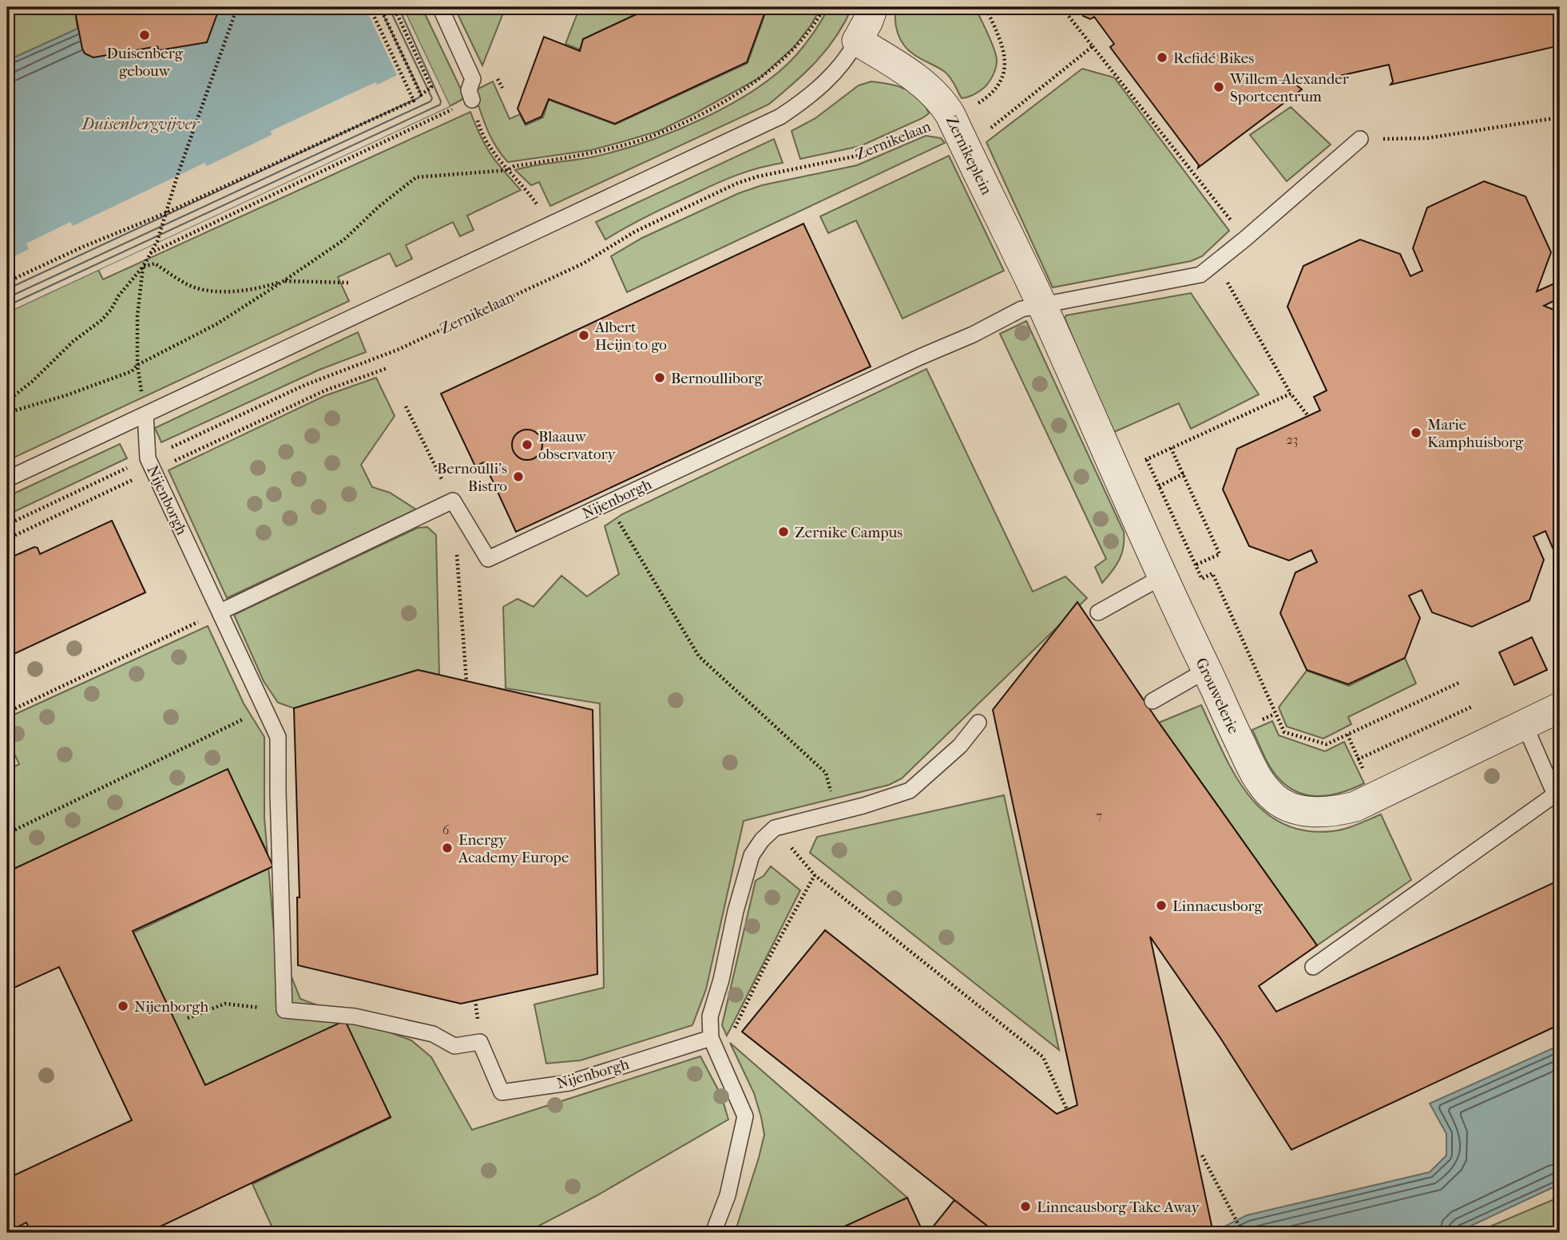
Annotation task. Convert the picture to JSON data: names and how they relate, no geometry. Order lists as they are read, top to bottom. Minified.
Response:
{"streets":{"street":["Zernikeplein","Grouwelerie"],"lane":["Nijenborgh"],"path":["Zernikelaan"]},"crossings":[["Zernikelaan","Zernikeplein"],["Zernikelaan","Nijenborgh"],["Zernikeplein","Nijenborgh"],["Zernikeplein","Grouwelerie"],["Nijenborgh","Grouwelerie"]],"water":["Duisenbergvijver"],"places":["Duisenberg gebouw","Refidé Bikes","Willem-Alexander Sportcentrum","Albert Heijn to go","Bernoulliborg","Marie Kamphuisborg","Blaauw observatory","Bernoulli's Bistro","Zernike Campus","Energy Academy Europe","Linnaeusborg","Nijenborgh","Linneausborg Take Away"],"house_numbers":["23","7","6"]}
